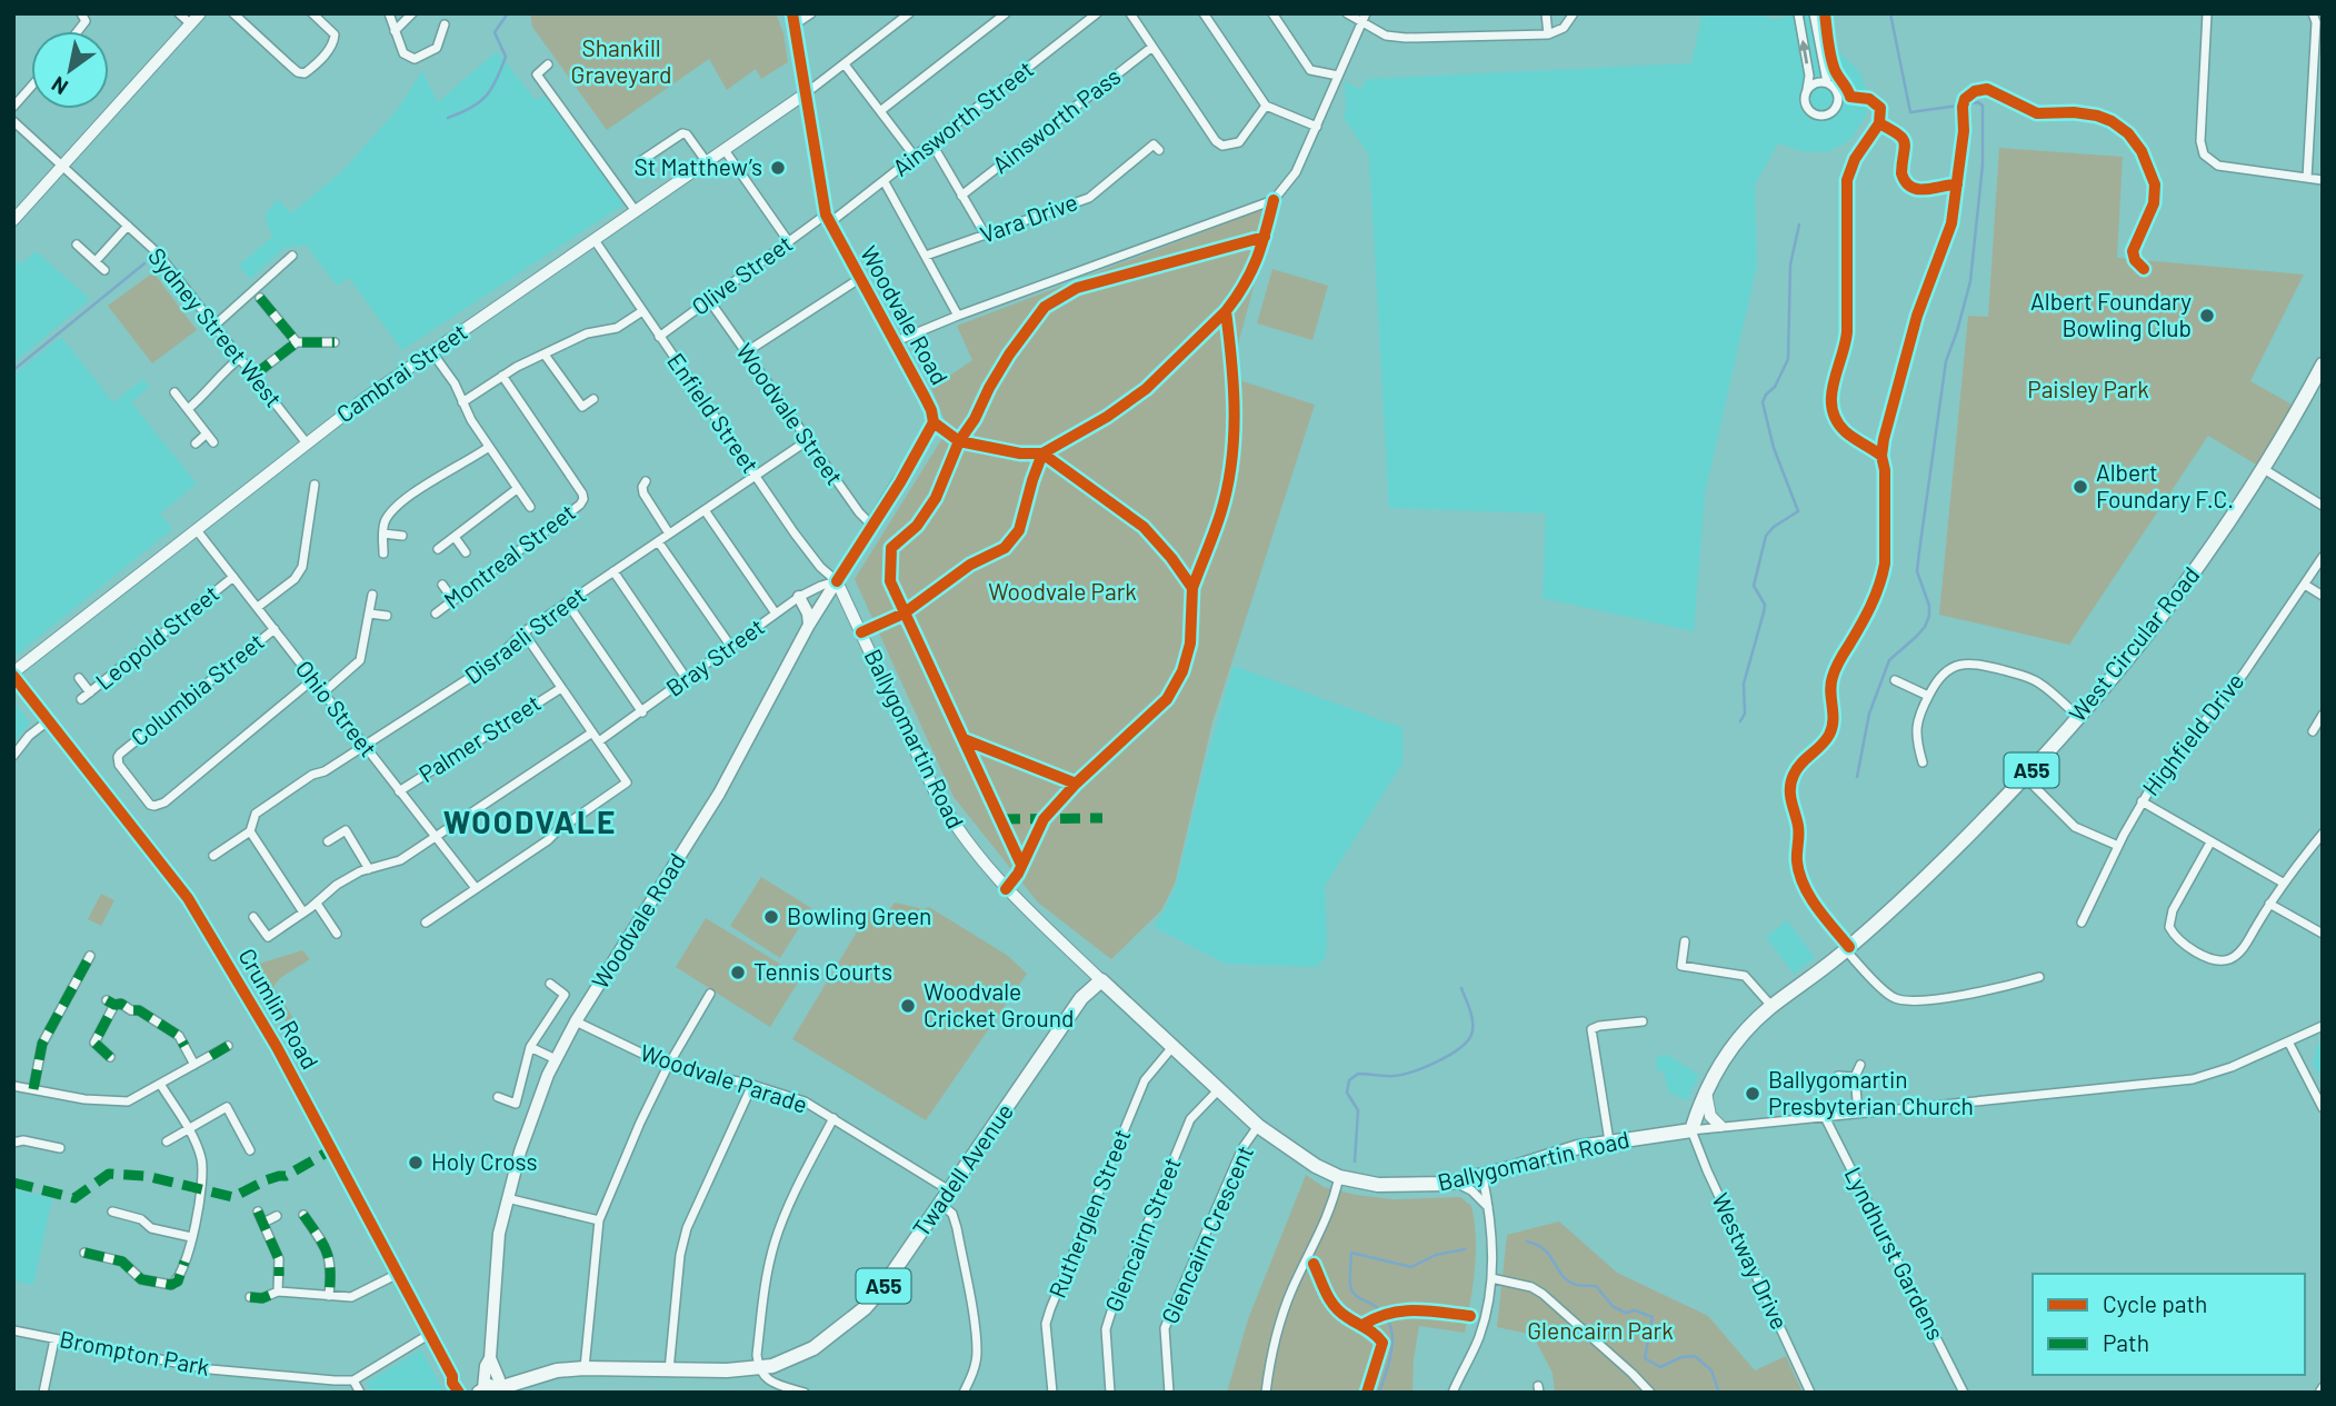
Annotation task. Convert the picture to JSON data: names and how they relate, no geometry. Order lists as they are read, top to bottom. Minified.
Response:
{"streets":{"main road":["Woodvale Road","West Circular Road","Ballygomartin Road","A55","Crumlin Road","Twadell Avenue"],"street":["Ainsworth Street","Ainsworth Pass","Vara Drive","Olive Street","Sydney Street West","Cambrai Street","Enfield Street","Woodvale Street","Montreal Street","Disraeli Street","Leopold Street","Bray Street","Columbia Street","Ohio Street","Highfield Drive","Palmer Street","Woodvale Parade","Rutherglen Street","Glencairn Street","Glencairn Crescent","Lyndhurst Gardens","Westway Drive","Brompton Park"]},"crossings":[["Ainsworth Street","Olive Street"],["Ainsworth Street","Woodvale Road"],["Olive Street","Woodvale Road"],["Olive Street","Enfield Street"],["Olive Street","Woodvale Street"],["Woodvale Road","Cambrai Street"],["Woodvale Road","Enfield Street"],["Woodvale Road","Woodvale Street"],["Woodvale Road","Bray Street"],["Woodvale Road","Ballygomartin Road"],["Woodvale Road","A55"],["Woodvale Road","Crumlin Road"],["Woodvale Road","Woodvale Parade"],["Woodvale Road","Twadell Avenue"],["Sydney Street West","Cambrai Street"],["Cambrai Street","Enfield Street"],["Cambrai Street","Ohio Street"],["Cambrai Street","Crumlin Road"],["Enfield Street","Disraeli Street"],["Enfield Street","Bray Street"],["Enfield Street","Ballygomartin Road"],["Woodvale Street","Disraeli Street"],["Disraeli Street","Ohio Street"],["Leopold Street","Ohio Street"],["West Circular Road","Ballygomartin Road"],["West Circular Road","Westway Drive"],["Bray Street","Ballygomartin Road"],["Columbia Street","Ohio Street"],["Ohio Street","Palmer Street"],["Ballygomartin Road","Twadell Avenue"],["Ballygomartin Road","Rutherglen Street"],["Ballygomartin Road","Glencairn Street"],["Ballygomartin Road","Glencairn Crescent"],["Ballygomartin Road","Lyndhurst Gardens"],["Ballygomartin Road","Westway Drive"],["A55","Crumlin Road"],["A55","Twadell Avenue"],["Woodvale Parade","Twadell Avenue"]],"districts":["WOODVALE"],"parks":["Shankill Graveyard","Paisley Park","Woodvale Park","Glencairn Park"],"places":["St Matthew’s","Albert Foundary Bowling Club","Albert Foundary F.C.","Bowling Green","Tennis Courts","Woodvale Cricket Ground","Ballygomartin Presbyterian Church","Holy Cross"],"legend":["Cycle path","Path"],"north":"bottom left"}
